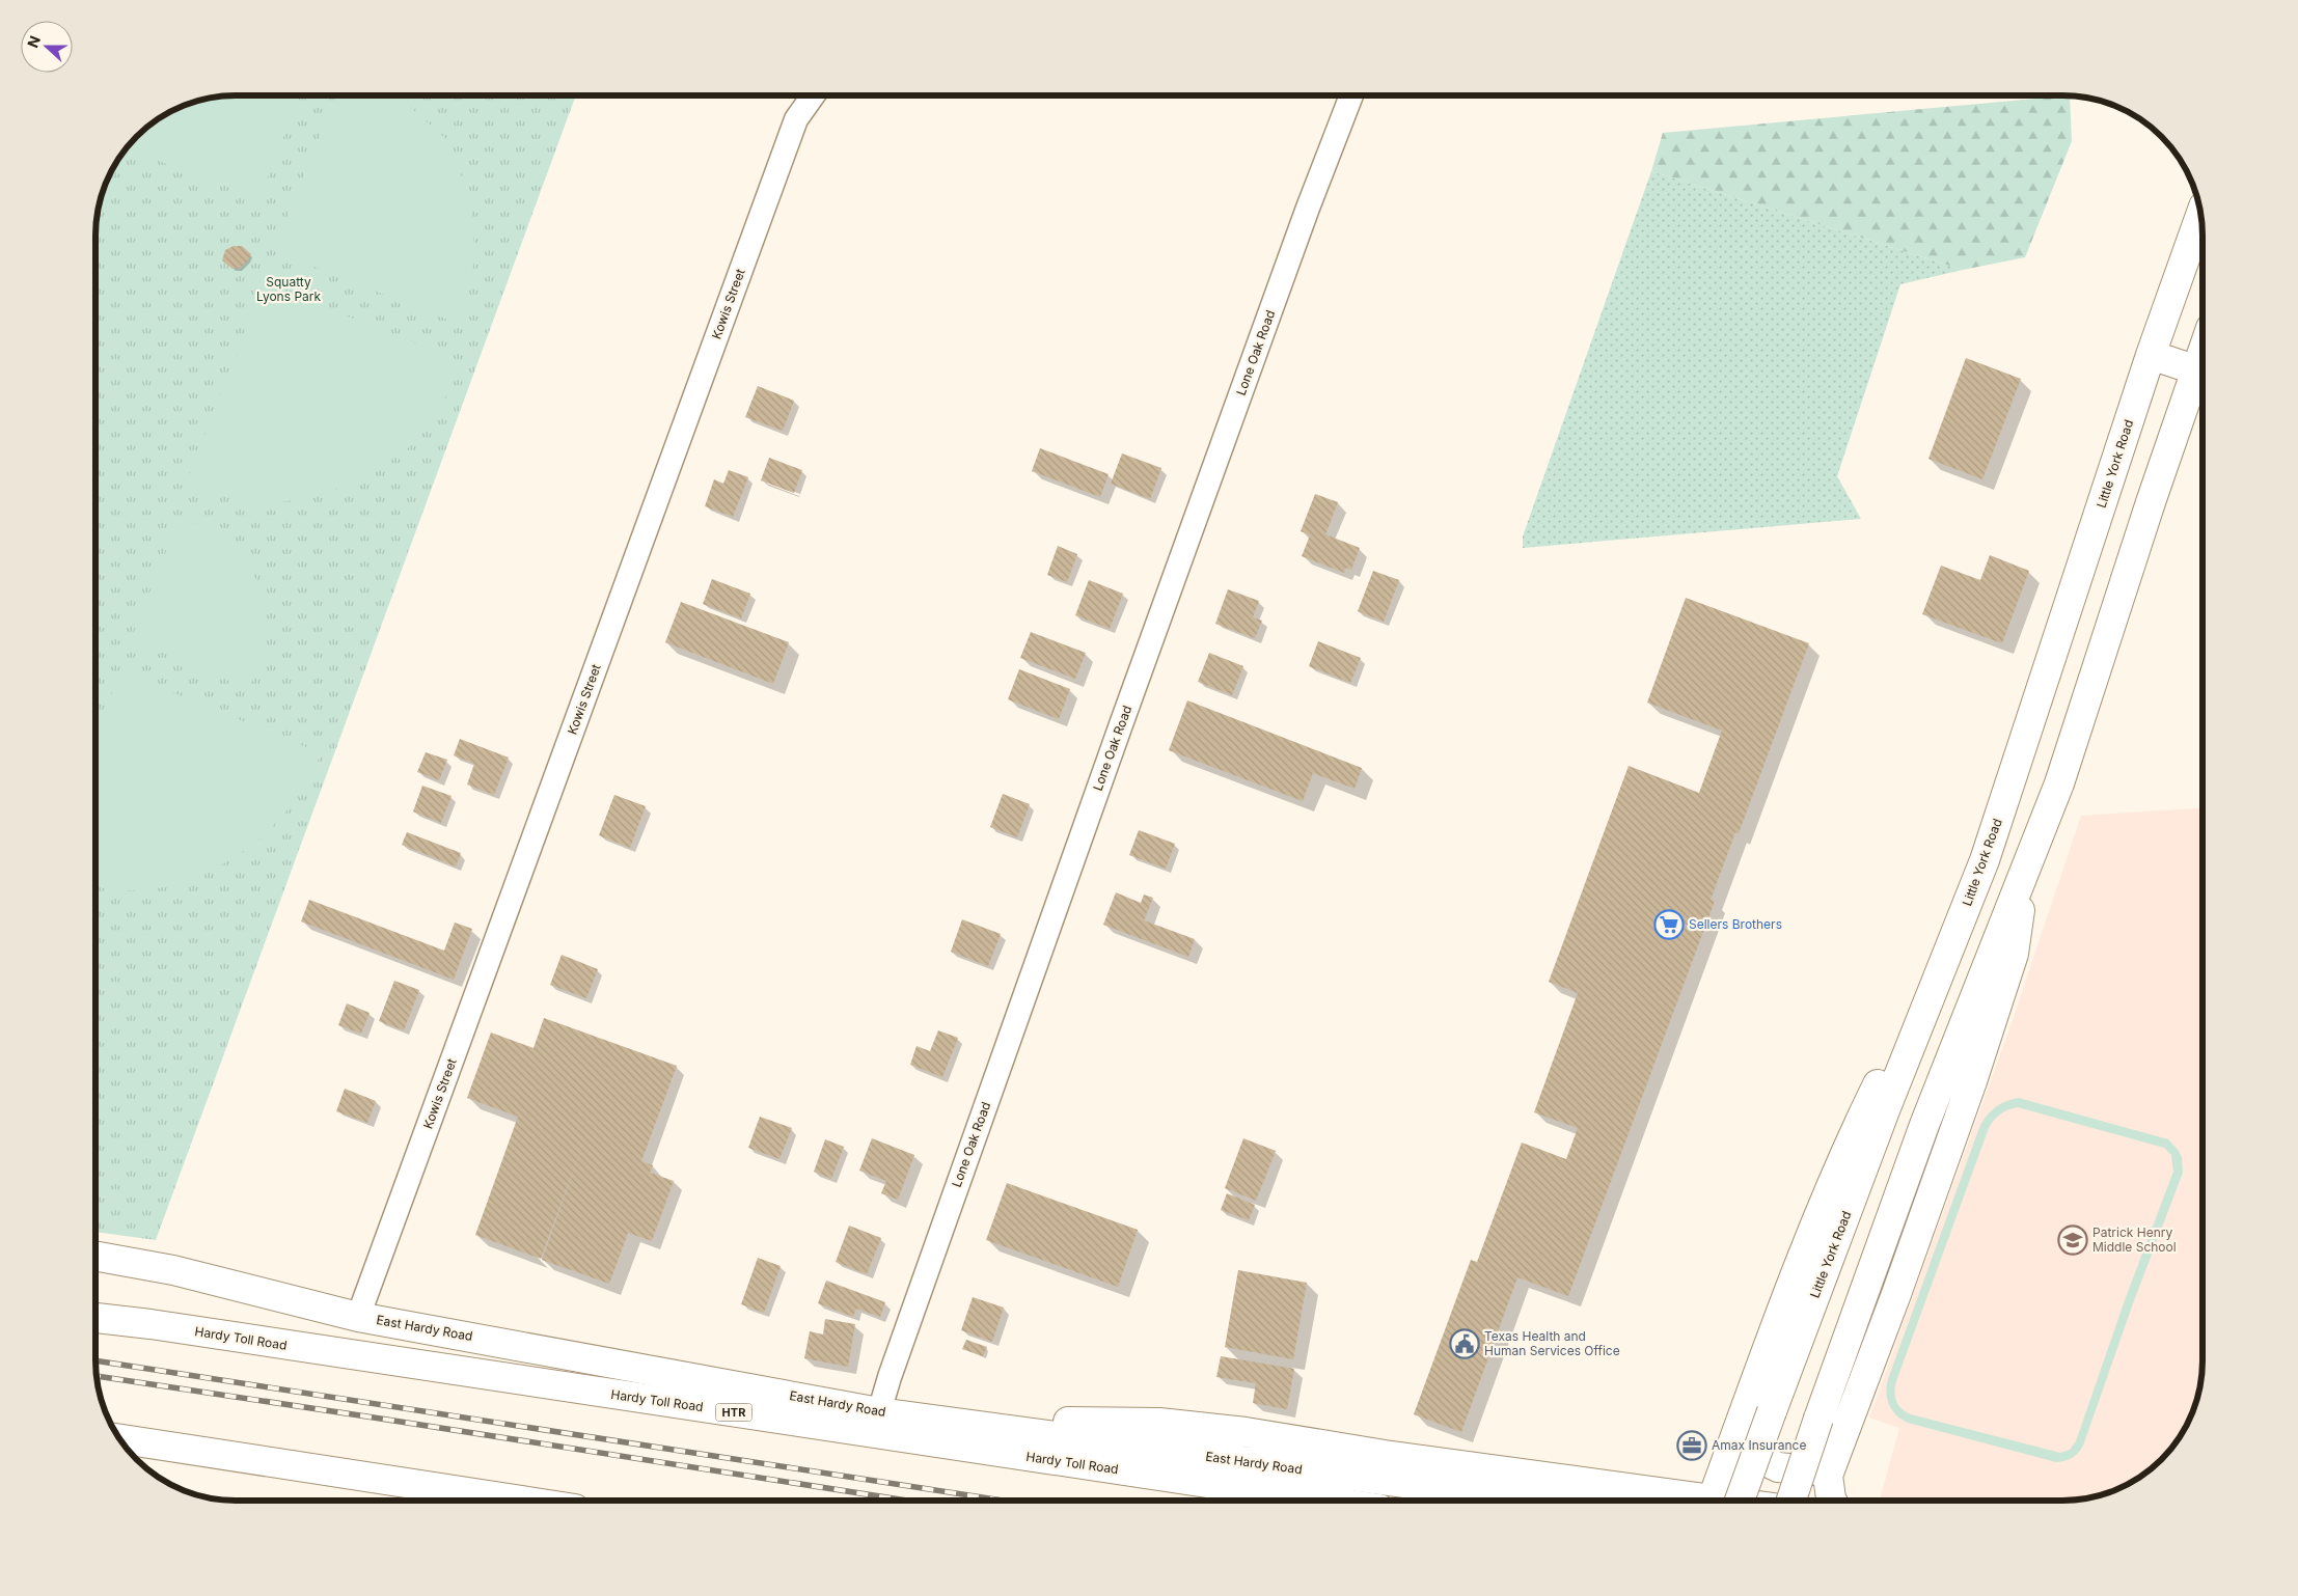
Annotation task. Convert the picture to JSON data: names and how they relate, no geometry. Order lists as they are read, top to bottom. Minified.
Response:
{"streets":{"main road":["Little York Road","East Hardy Road","Hardy Toll Road","HTR"],"street":["Kowis Street","Lone Oak Road"]},"crossings":[["Kowis Street","East Hardy Road"],["Lone Oak Road","East Hardy Road"]],"parks":["Squatty Lyons Park"],"places":{"supermarket":["Sellers Brothers"],"school or university":["Patrick Henry Middle School"],"public building":["Texas Health and Human Services Office"],"office":["Amax Insurance"]},"north":"left"}
